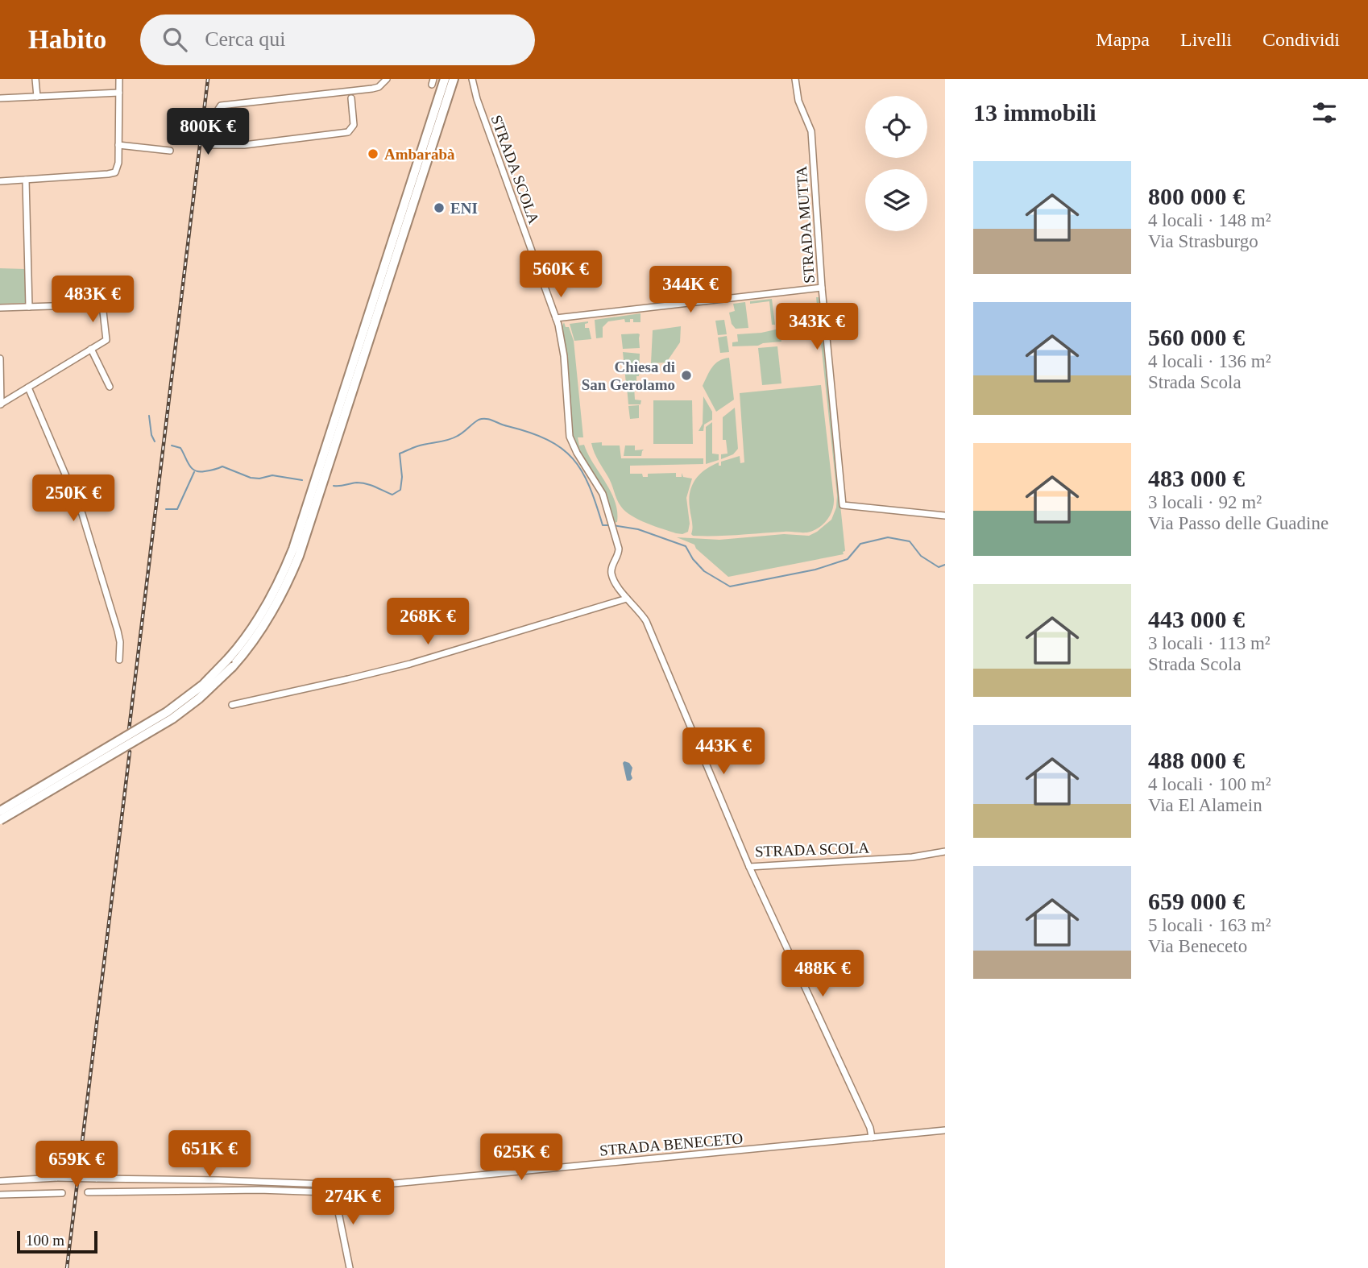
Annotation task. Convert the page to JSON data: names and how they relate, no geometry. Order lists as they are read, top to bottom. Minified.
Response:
{"streets":{"street":["STRADA SCOLA","STRADA MUTTA","STRADA BENECETO"]},"places":["Ambarabà","ENI","Chiesa di San Gerolamo"],"scale_bar":"100 m","page":{"header":"Habito","search":"Cerca qui","nav":["Mappa","Livelli","Condividi"],"heading":"13 immobili","price":["800K €","560K €","344K €","483K €","343K €","250K €","268K €","443K €","488K €","651K €","625K €","659K €","274K €"],"list":[{"name":"800 000 €","note":"4 locali · 148 m² · Via Strasburgo"},{"name":"560 000 €","note":"4 locali · 136 m² · Strada Scola"},{"name":"483 000 €","note":"3 locali · 92 m² · Via Passo delle Guadine"},{"name":"443 000 €","note":"3 locali · 113 m² · Strada Scola"},{"name":"488 000 €","note":"4 locali · 100 m² · Via El Alamein"},{"name":"659 000 €","note":"5 locali · 163 m² · Via Beneceto"}],"scale":"100 m"}}
